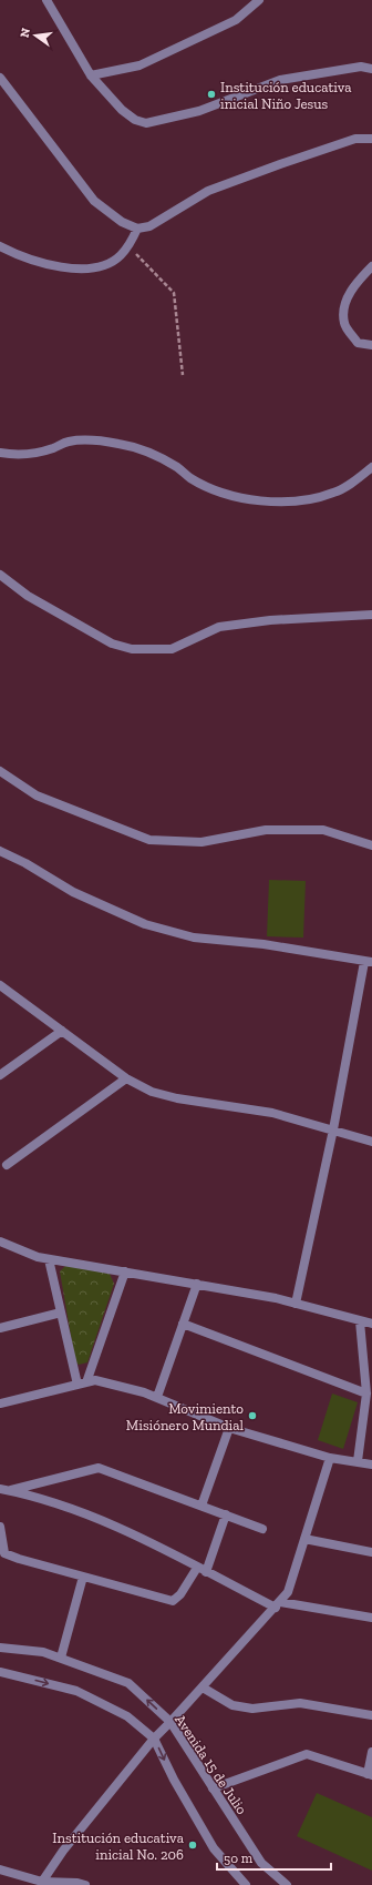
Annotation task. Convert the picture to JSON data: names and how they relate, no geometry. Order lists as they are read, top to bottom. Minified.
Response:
{"streets":{"street":["Avenida 15 de Julio"]},"places":["Institución educativa inicial Niño Jesus","Movimiento Misiónero Mundial","Institución educativa inicial No. 206"],"scale_bar":"50 m","north":"left"}
